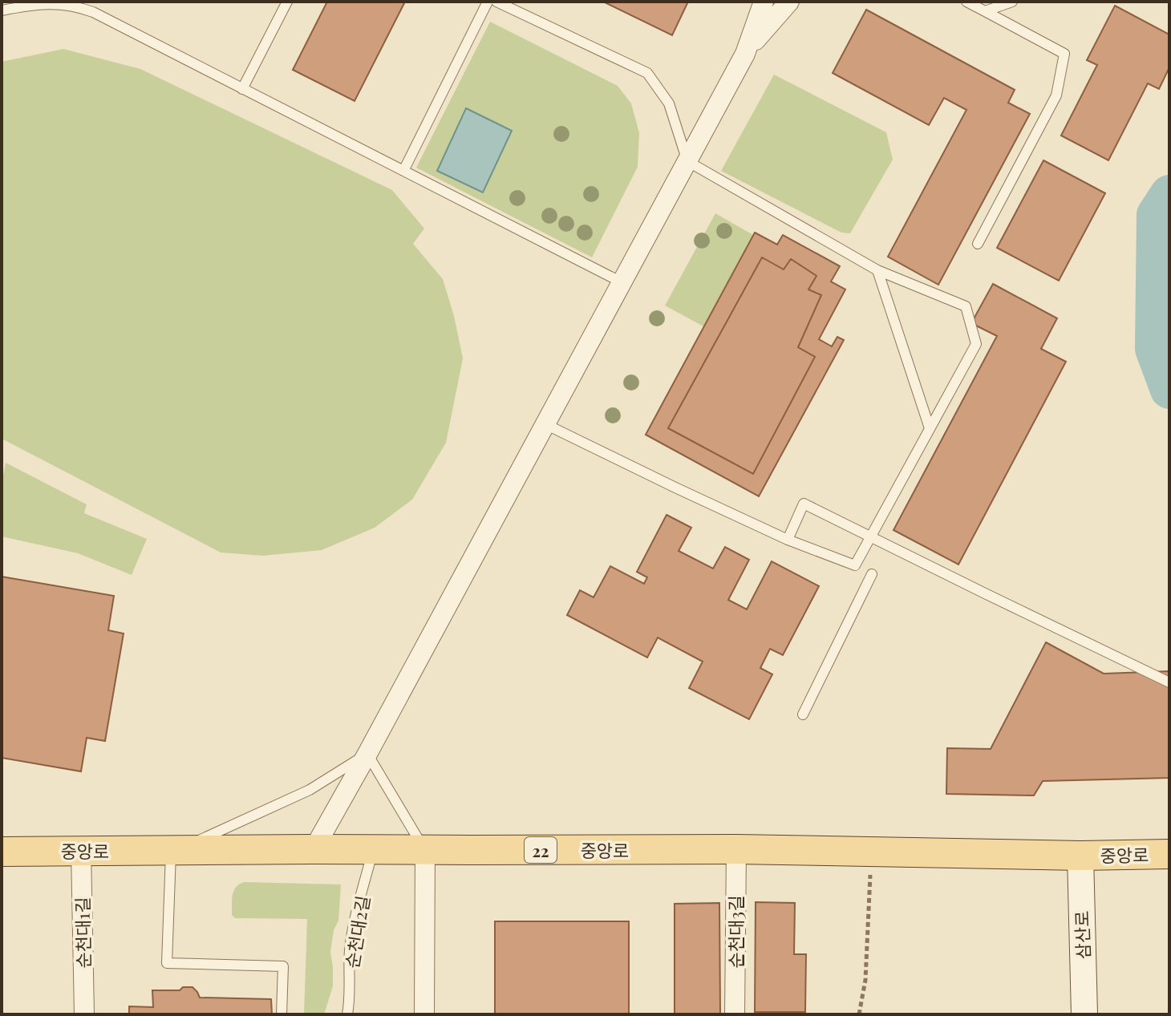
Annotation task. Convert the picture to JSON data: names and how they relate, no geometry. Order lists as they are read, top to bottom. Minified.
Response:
{"streets":{"main road":["22","중앙로","삼산로"],"street":["순천대3길","순천대1길"],"lane":["순천대2길"]},"crossings":[["중앙로","순천대2길"],["중앙로","순천대3길"],["중앙로","순천대1길"],["중앙로","삼산로"]]}
